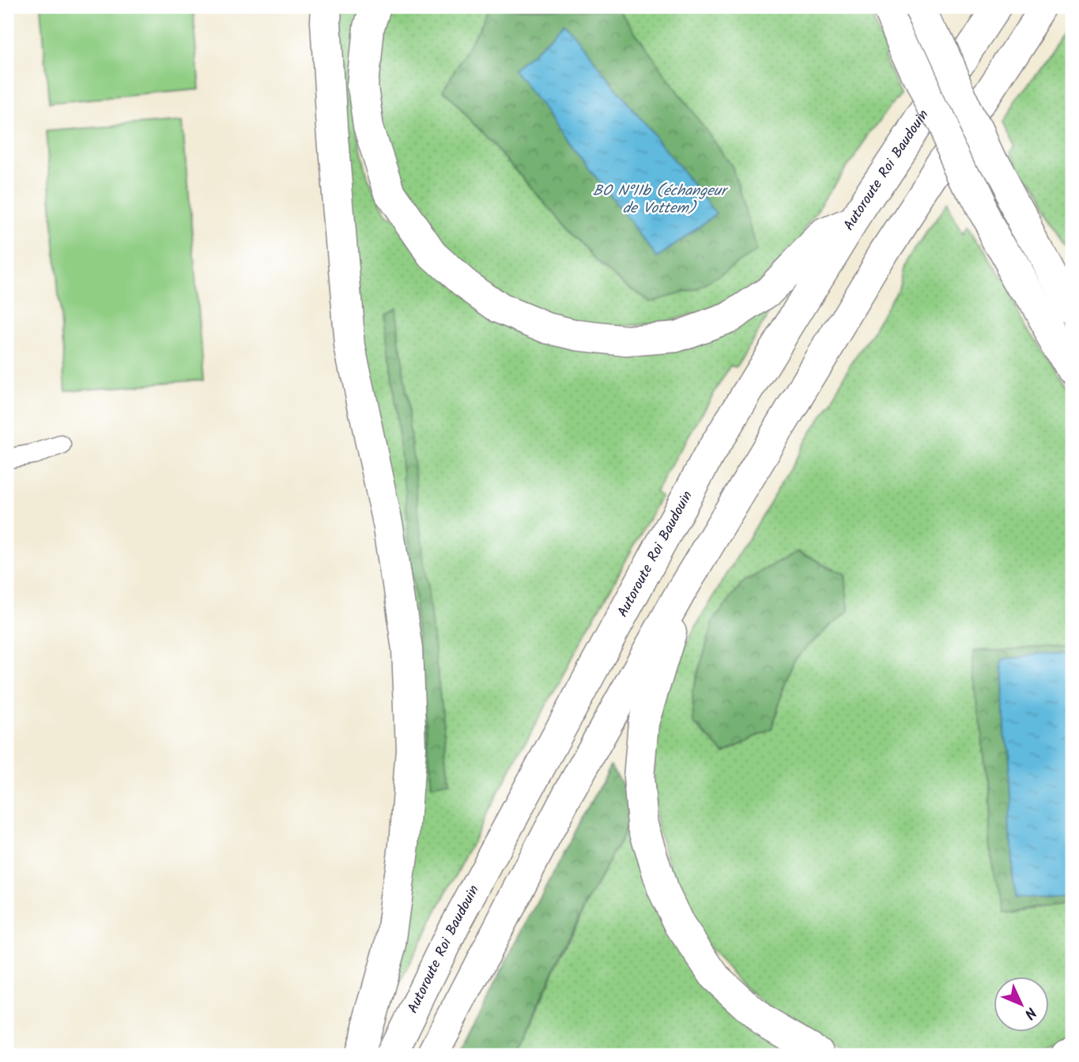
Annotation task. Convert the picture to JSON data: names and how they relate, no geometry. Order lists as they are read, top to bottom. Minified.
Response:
{"streets":{"highway":["Autoroute Roi Baudouin"]},"water":["BO N°11b (échangeur de Vottem)"],"north":"bottom right"}
